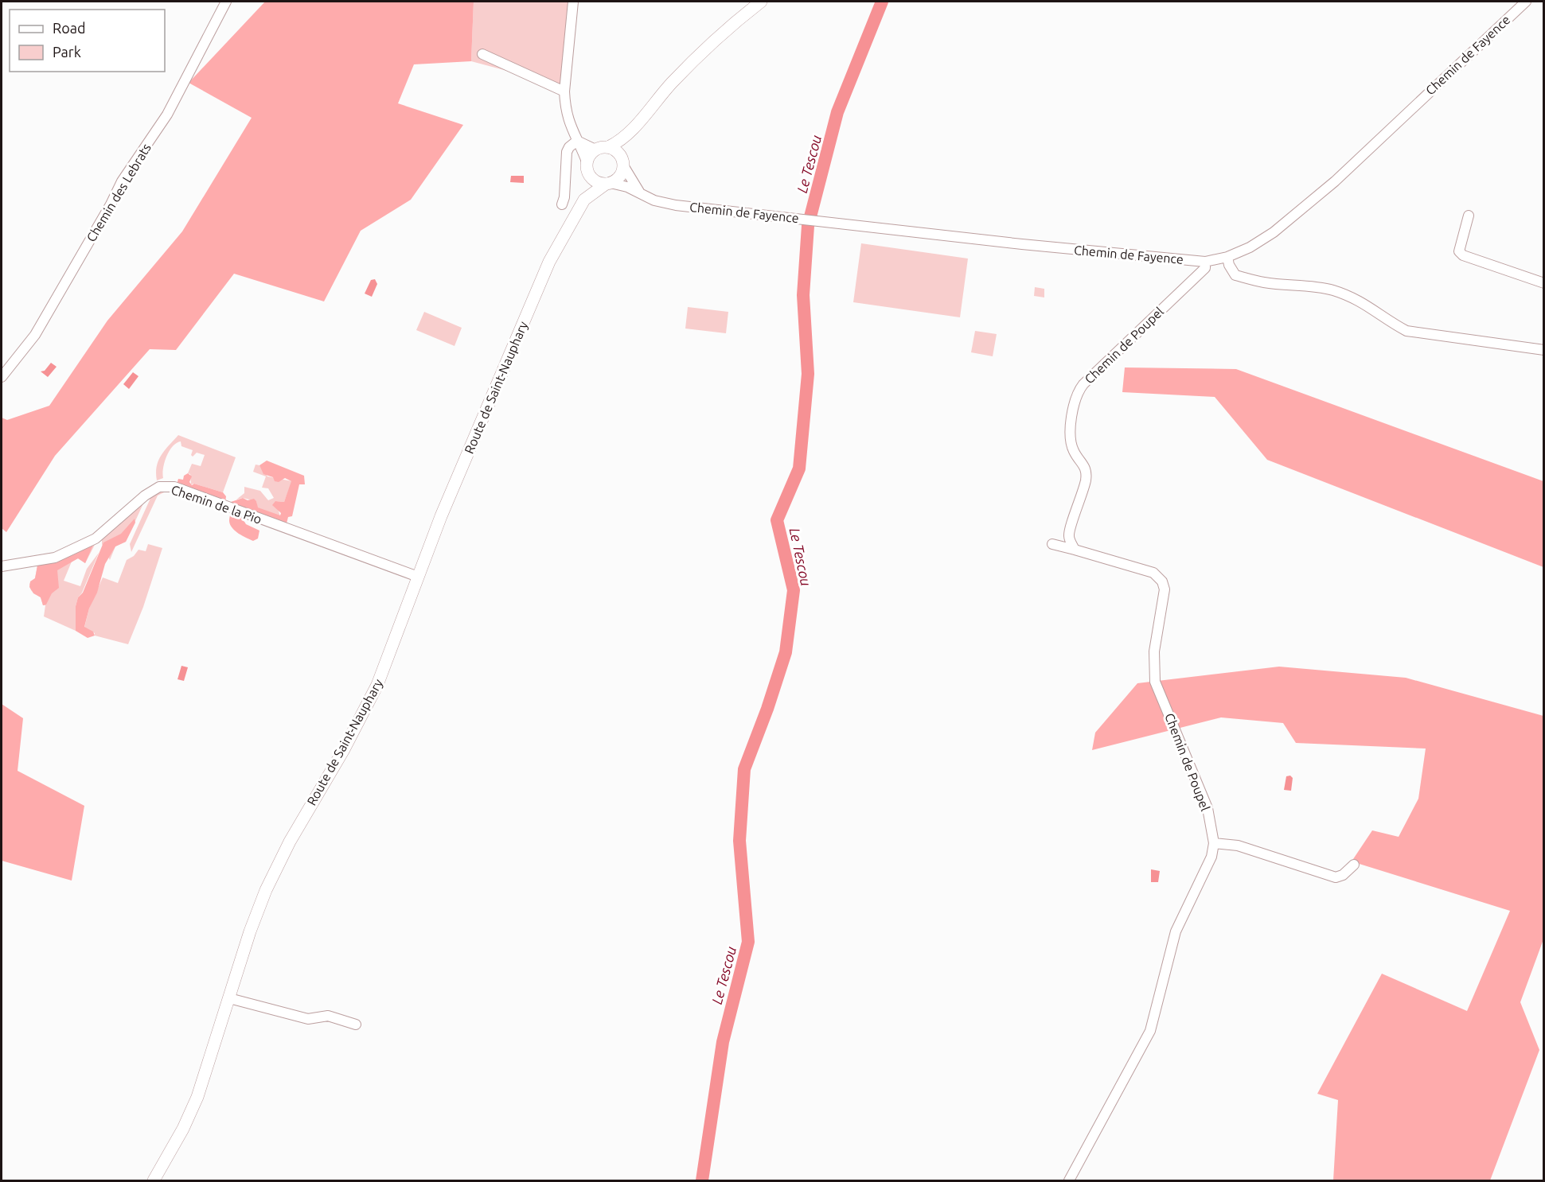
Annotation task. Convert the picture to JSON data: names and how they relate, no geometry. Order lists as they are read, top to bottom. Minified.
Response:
{"streets":{"main road":["Route de Saint-Nauphary"],"street":["Chemin de Fayence","Chemin des Lebrats","Chemin de Poupel","Chemin de la Pio"]},"crossings":[["Chemin de Fayence","Chemin de Poupel"],["Chemin de Fayence","Route de Saint-Nauphary"],["Route de Saint-Nauphary","Chemin de la Pio"]],"water":["Le Tescou"],"legend":["Road","Park"]}
